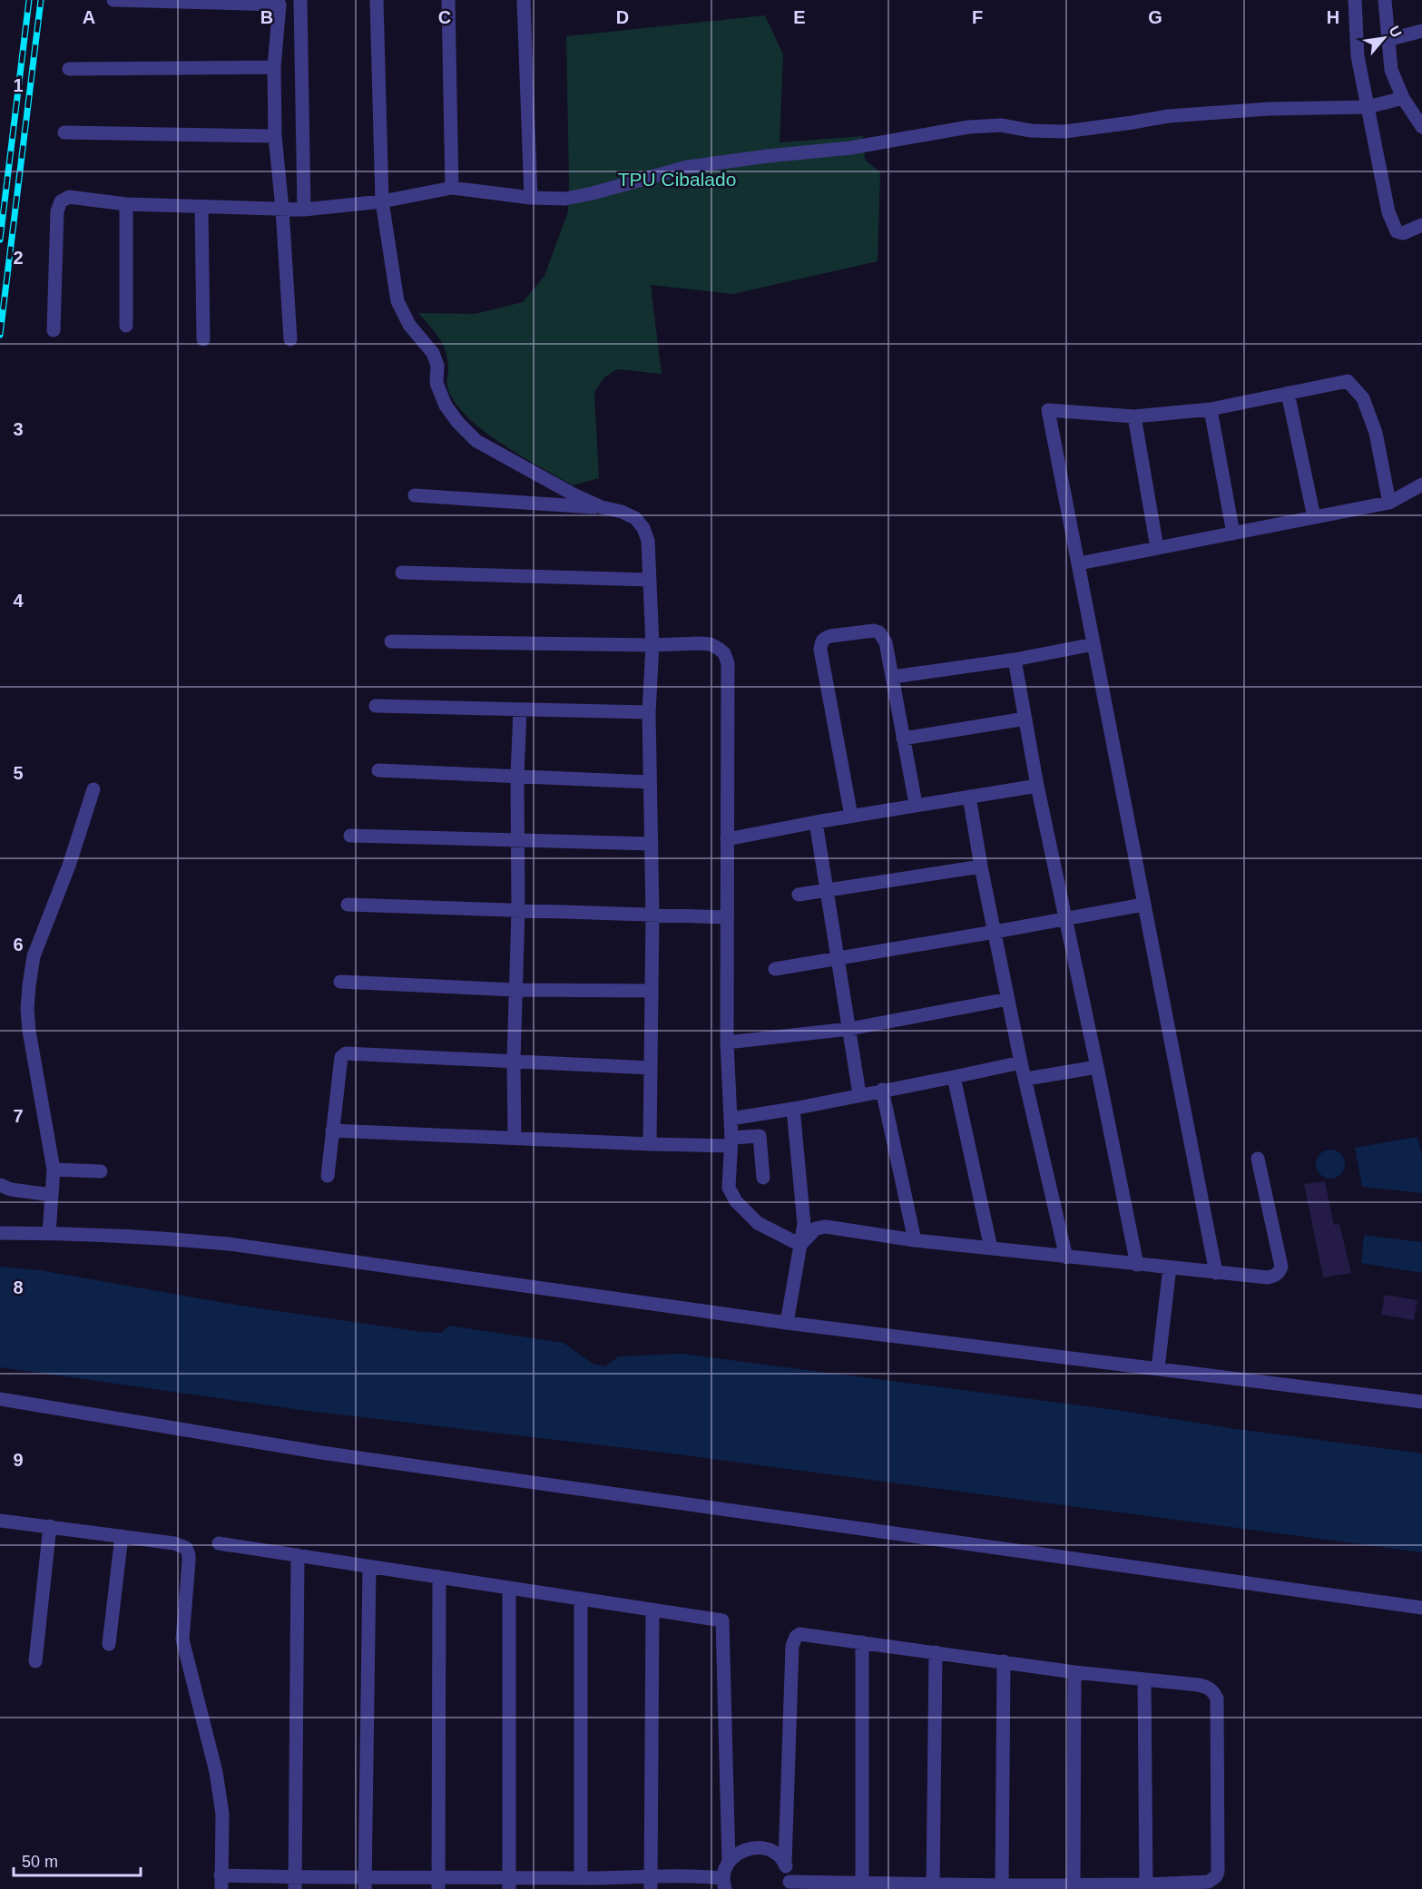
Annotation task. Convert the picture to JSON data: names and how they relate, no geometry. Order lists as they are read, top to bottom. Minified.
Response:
{"parks":["TPU Cibalado"],"scale_bar":"50 m","north":"top right","grid":{"columns":["A","B","C","D","E","F","G","H"],"rows":["1","2","3","4","5","6","7","8","9"]}}
